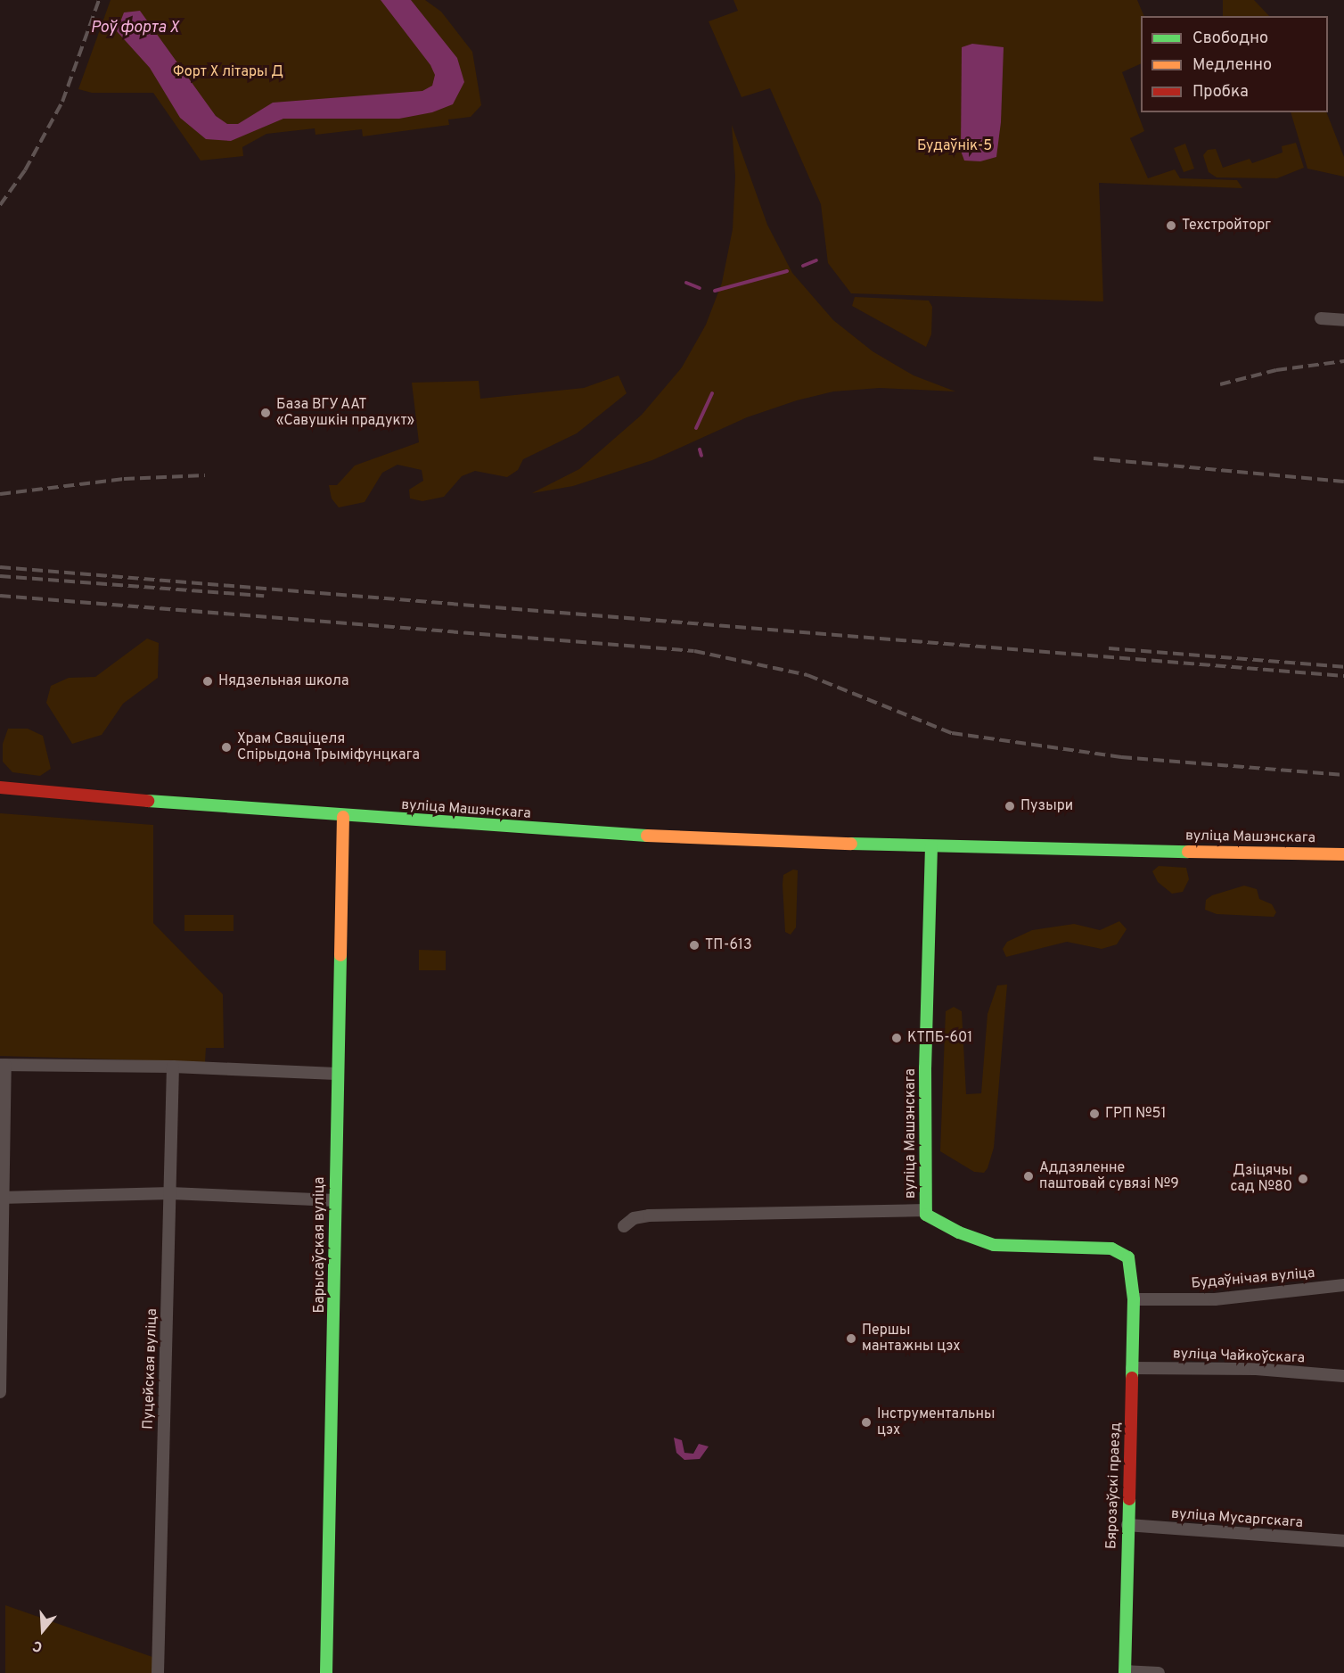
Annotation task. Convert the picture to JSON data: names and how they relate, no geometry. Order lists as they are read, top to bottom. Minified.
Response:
{"streets":{"street":["вуліца Машэнскага","Барысаўская вуліца","Будаўнічая вуліца","вуліца Чайкоўскага","Пуцейская вуліца","Бярозаўскі праезд","вуліца Мусаргскага"]},"crossings":[["вуліца Машэнскага","Барысаўская вуліца"],["Будаўнічая вуліца","Бярозаўскі праезд"],["вуліца Чайкоўскага","Бярозаўскі праезд"],["Бярозаўскі праезд","вуліца Мусаргскага"]],"water":["Роў форта Х"],"parks":["Форт X літары Д","Будаўнік-5"],"places":["Техстройторг","База ВГУ ААТ «Савушкін прадукт»","Нядзельная школа","Храм Свяціцеля Спірыдона Трыміфунцкага","Пузыри","ТП-613","КТПБ-601","ГРП №51","Аддзяленне паштовай сувязі №9","Дзіцячы сад №80","Першы мантажны цэх","Інструментальны цэх"],"legend":["Свободно","Медленно","Пробка"],"north":"bottom"}
